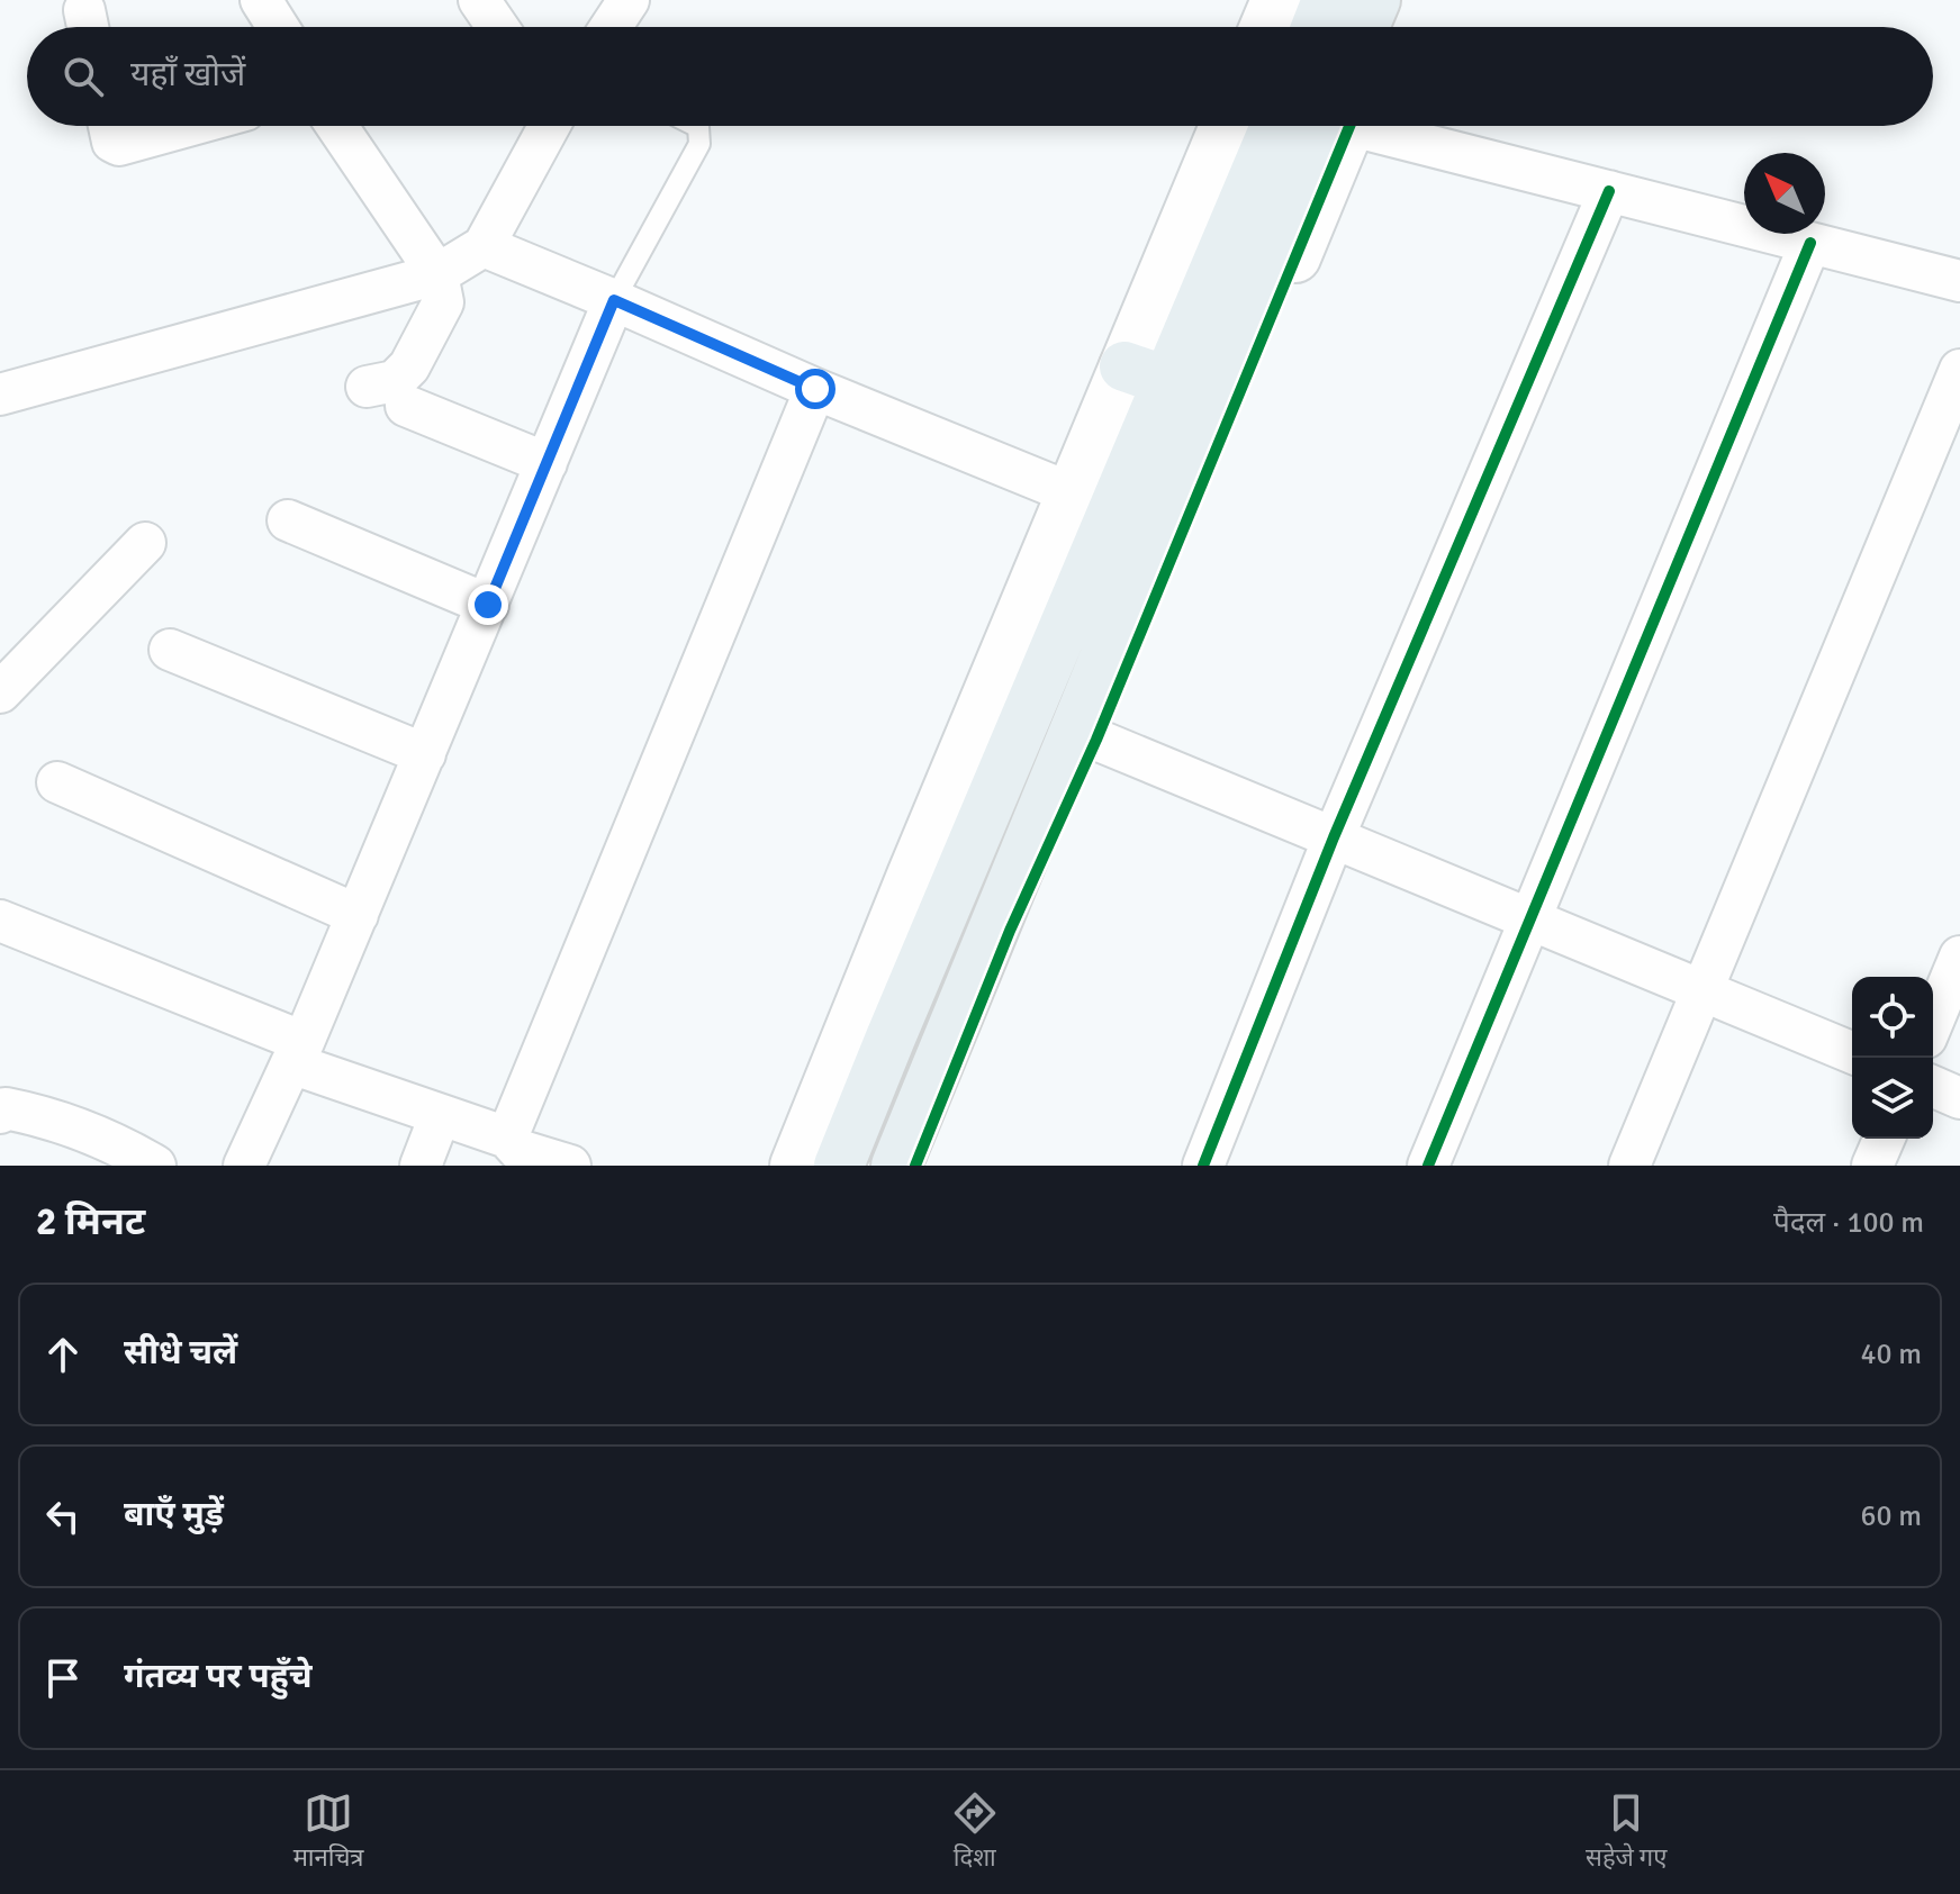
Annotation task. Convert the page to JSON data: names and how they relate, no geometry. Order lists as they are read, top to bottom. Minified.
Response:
{"north":"top left","page":{"search":"यहाँ खोजें","heading":["2 मिनट","पैदल · 100 m"],"list":[["सीधे चलें","40 m"],["बाएँ मुड़ें","60 m"],"गंतव्य पर पहुँचे"],"nav":["मानचित्र","दिशा","सहेजे गए"]}}
